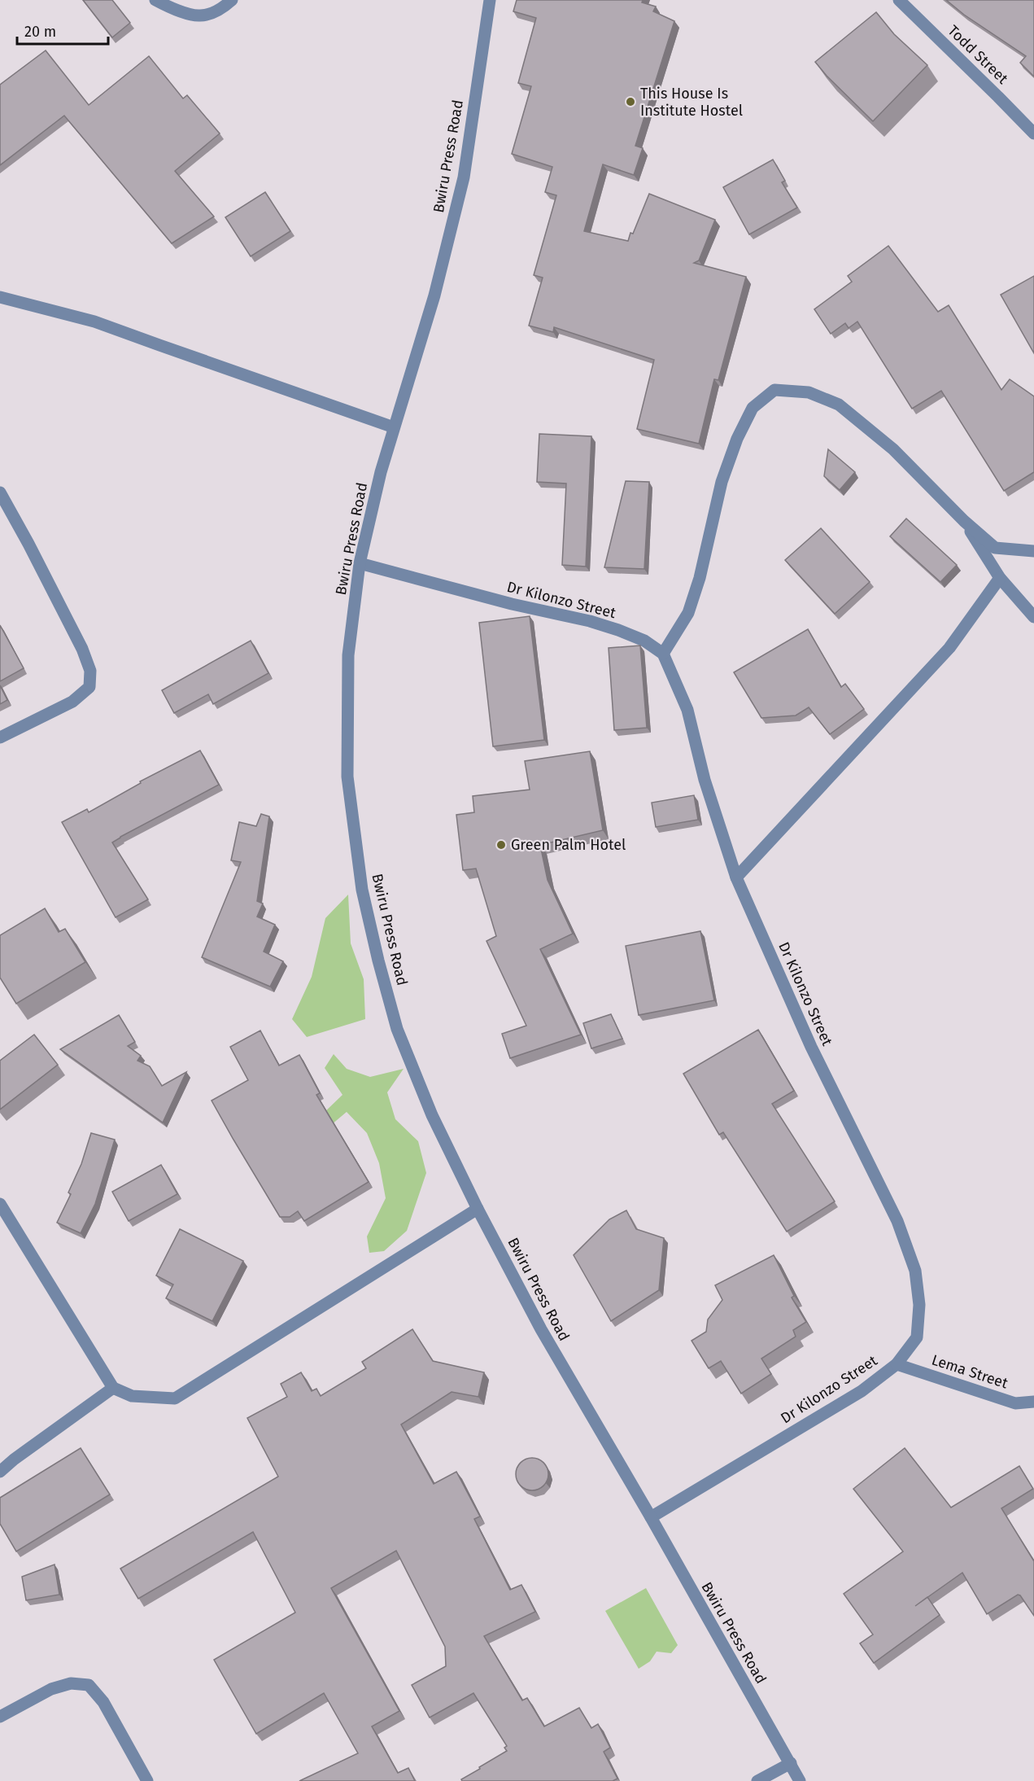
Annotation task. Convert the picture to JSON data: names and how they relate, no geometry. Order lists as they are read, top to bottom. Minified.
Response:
{"streets":{"street":["Todd Street","Bwiru Press Road","Dr Kilonzo Street","Lema Street"]},"crossings":[["Bwiru Press Road","Dr Kilonzo Street"],["Dr Kilonzo Street","Lema Street"]],"places":["This House Is Institute Hostel","Green Palm Hotel"],"scale_bar":"20 m"}
